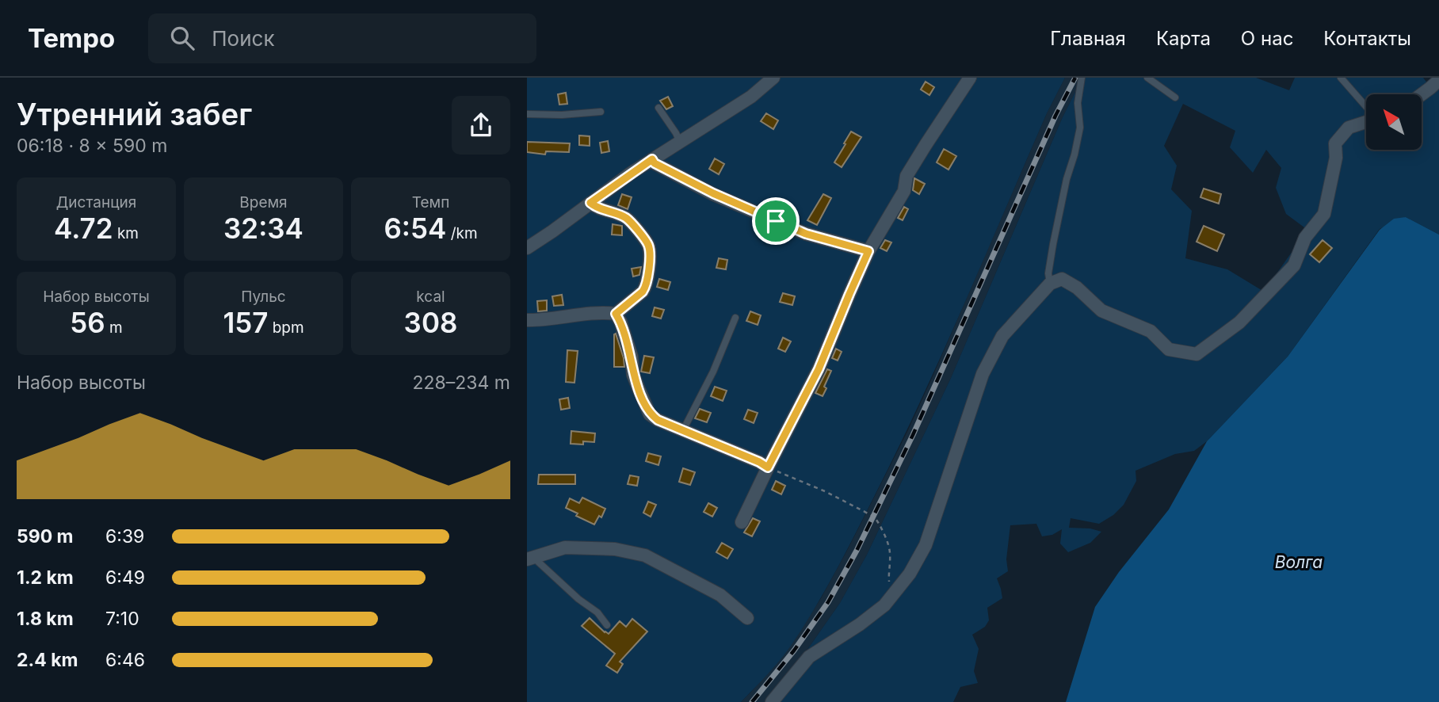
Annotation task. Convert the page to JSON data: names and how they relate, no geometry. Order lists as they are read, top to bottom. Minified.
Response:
{"water":["Волга"],"north":"top left","page":{"header":"Tempo","search":"Поиск","nav":["Главная","Карта","О нас","Контакты"],"heading":["Утренний забег","06:18 · 8 × 590 m"],"stats":[["Дистанция","4.72 km"],["Время","32:34"],["Темп","6:54 /km"],["Набор высоты","56 m"],["Пульс","157 bpm"],["kcal","308"]],"chart":["Набор высоты","228–234 m"],"list":[{"name":"590 m","note":"6:39"},{"name":"1.2 km","note":"6:49"},{"name":"1.8 km","note":"7:10"},{"name":"2.4 km","note":"6:46"}]}}
